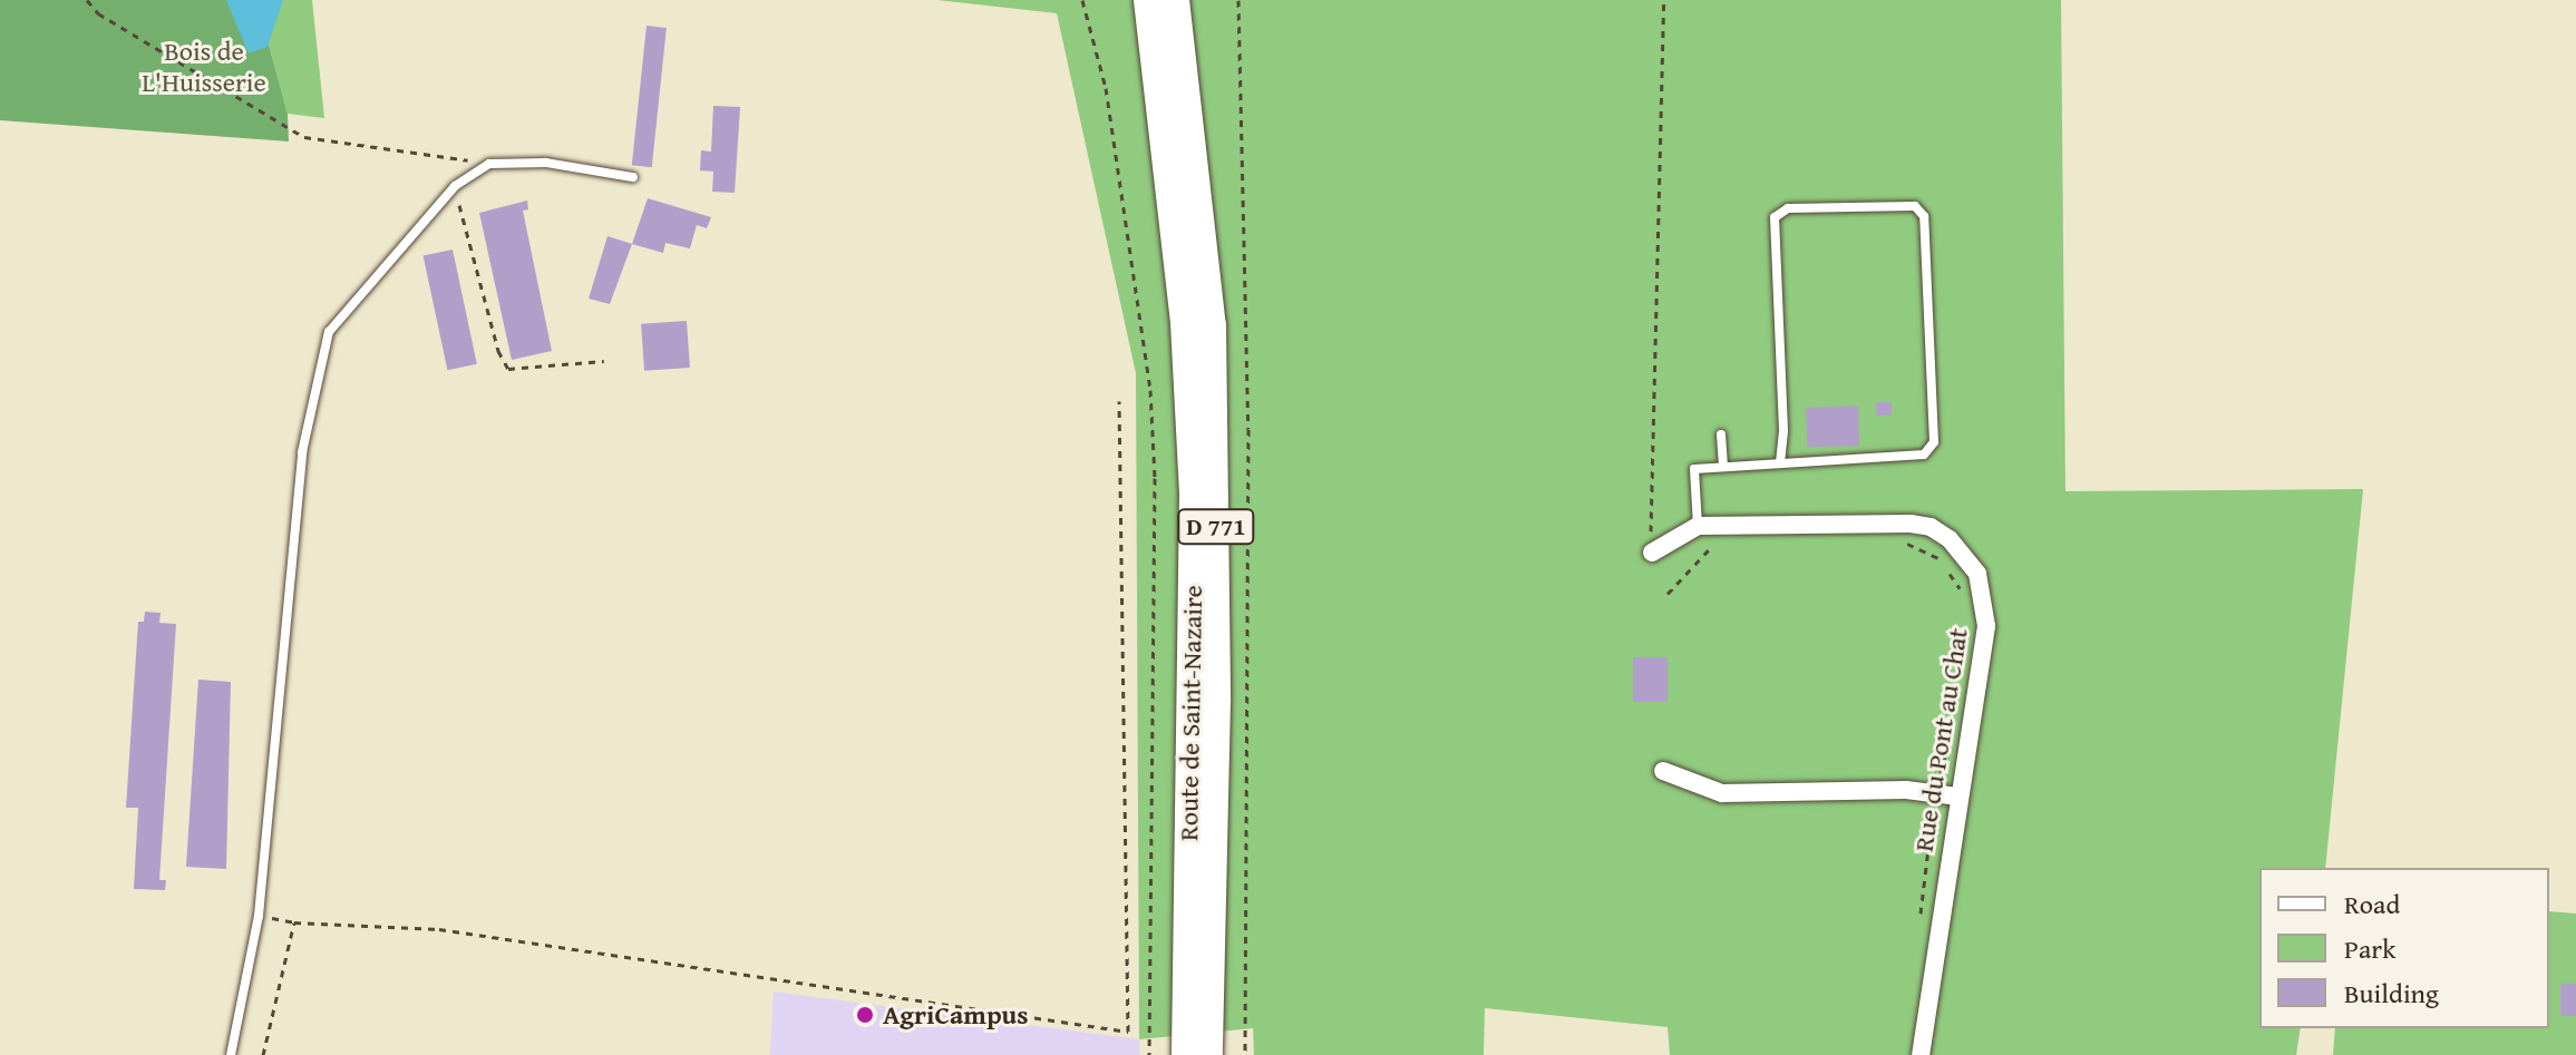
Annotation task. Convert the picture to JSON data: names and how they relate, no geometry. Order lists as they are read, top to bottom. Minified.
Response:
{"streets":{"main road":["D 771","Route de Saint-Nazaire"],"street":["Rue du Pont au Chat"]},"parks":["Bois de L'Huisserie"],"places":["AgriCampus"],"legend":["Road","Park","Building"]}
